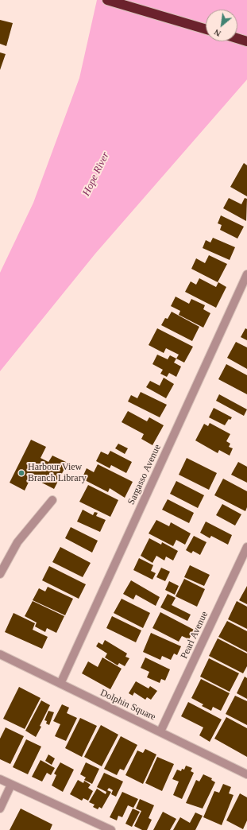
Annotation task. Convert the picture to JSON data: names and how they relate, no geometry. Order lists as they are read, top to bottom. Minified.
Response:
{"streets":{"street":["Sargasso Avenue","Pearl Avenue","Dolphin Square"]},"crossings":[["Sargasso Avenue","Dolphin Square"],["Pearl Avenue","Dolphin Square"]],"water":["Hope River"],"places":["Harbour View Branch Library"],"north":"bottom left"}
